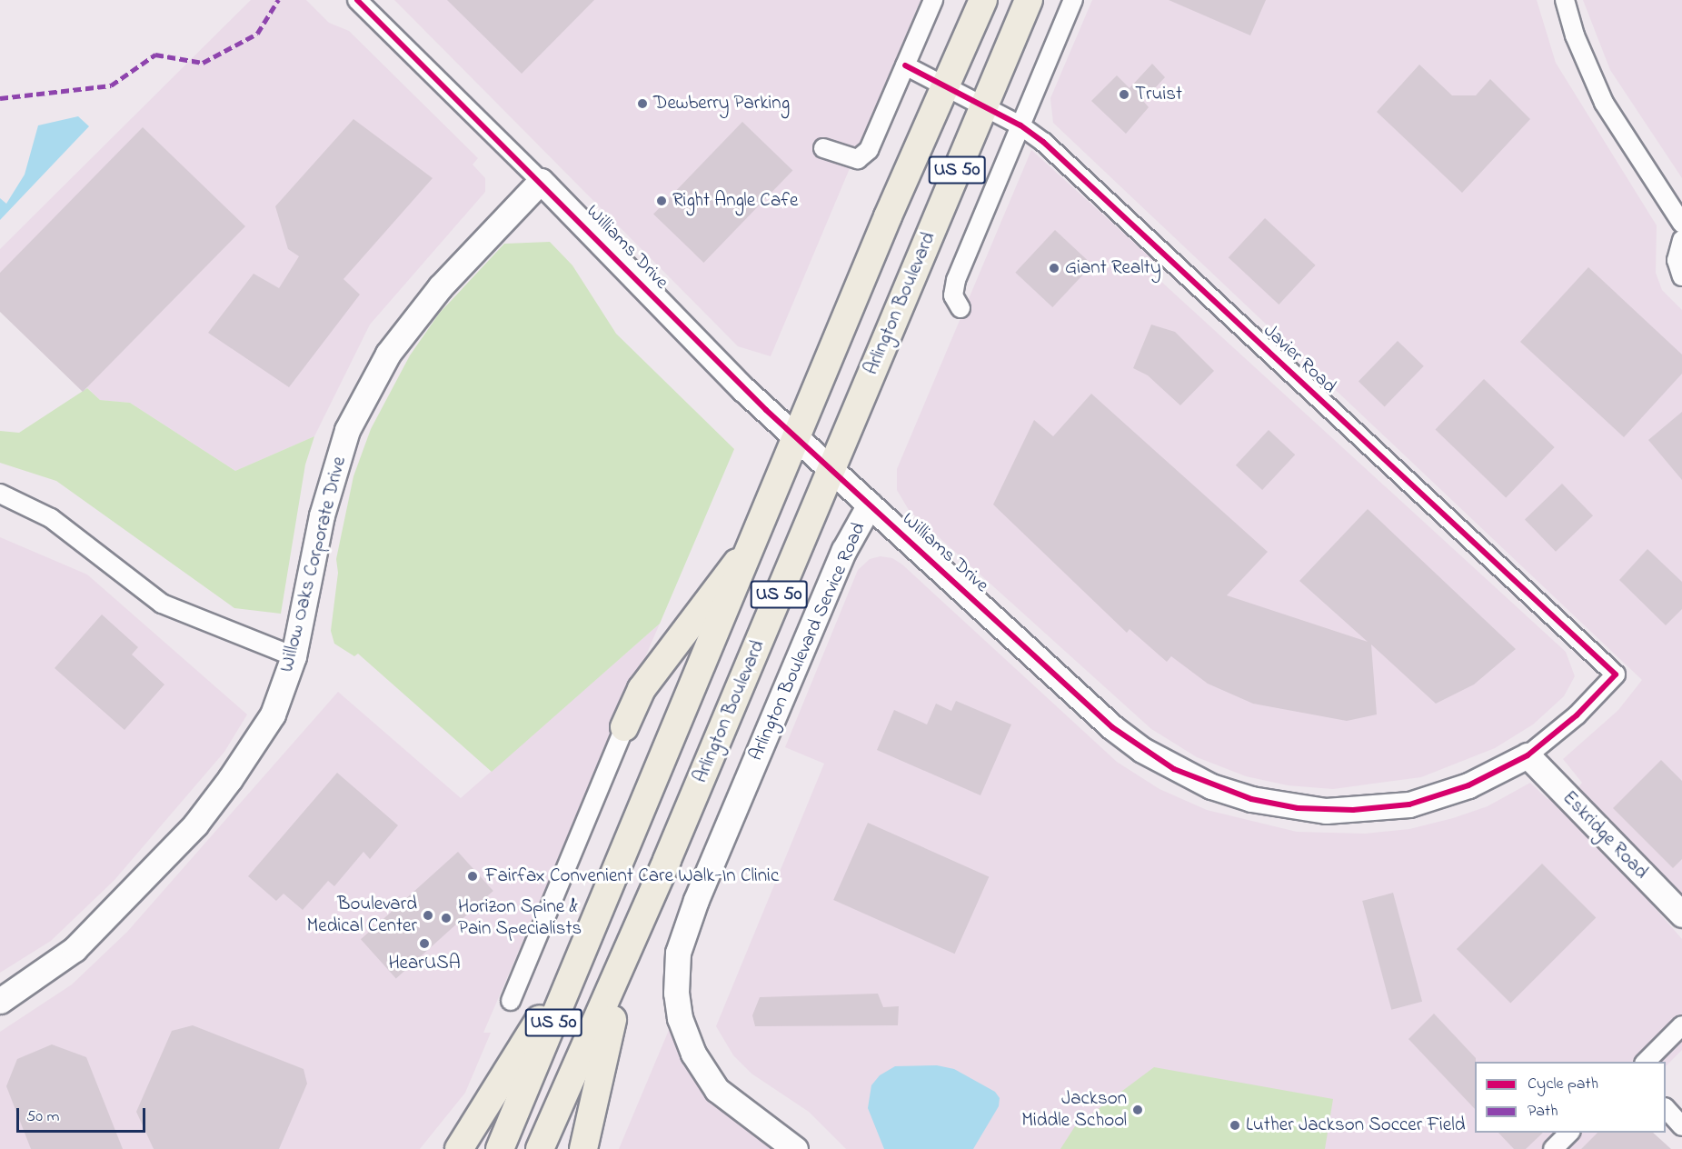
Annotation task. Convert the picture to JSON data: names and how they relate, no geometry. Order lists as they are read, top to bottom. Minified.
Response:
{"streets":{"main road":["US 50","Arlington Boulevard"],"street":["Williams Drive","Javier Road","Willow Oaks Corporate Drive","Arlington Boulevard Service Road","Eskridge Road"]},"crossings":[["US 50","Williams Drive"],["US 50","Javier Road"],["Williams Drive","Arlington Boulevard"],["Williams Drive","Javier Road"],["Williams Drive","Willow Oaks Corporate Drive"],["Williams Drive","Arlington Boulevard Service Road"],["Williams Drive","Eskridge Road"],["Arlington Boulevard","Javier Road"]],"places":["Truist","Dewberry Parking","Right Angle Cafe","Giant Realty","Fairfax Convenient Care Walk-In Clinic","Boulevard Medical Center","Horizon Spine & Pain Specialists","HearUSA","Jackson Middle School","Luther Jackson Soccer Field"],"legend":["Cycle path","Path"],"scale_bar":"50 m"}
